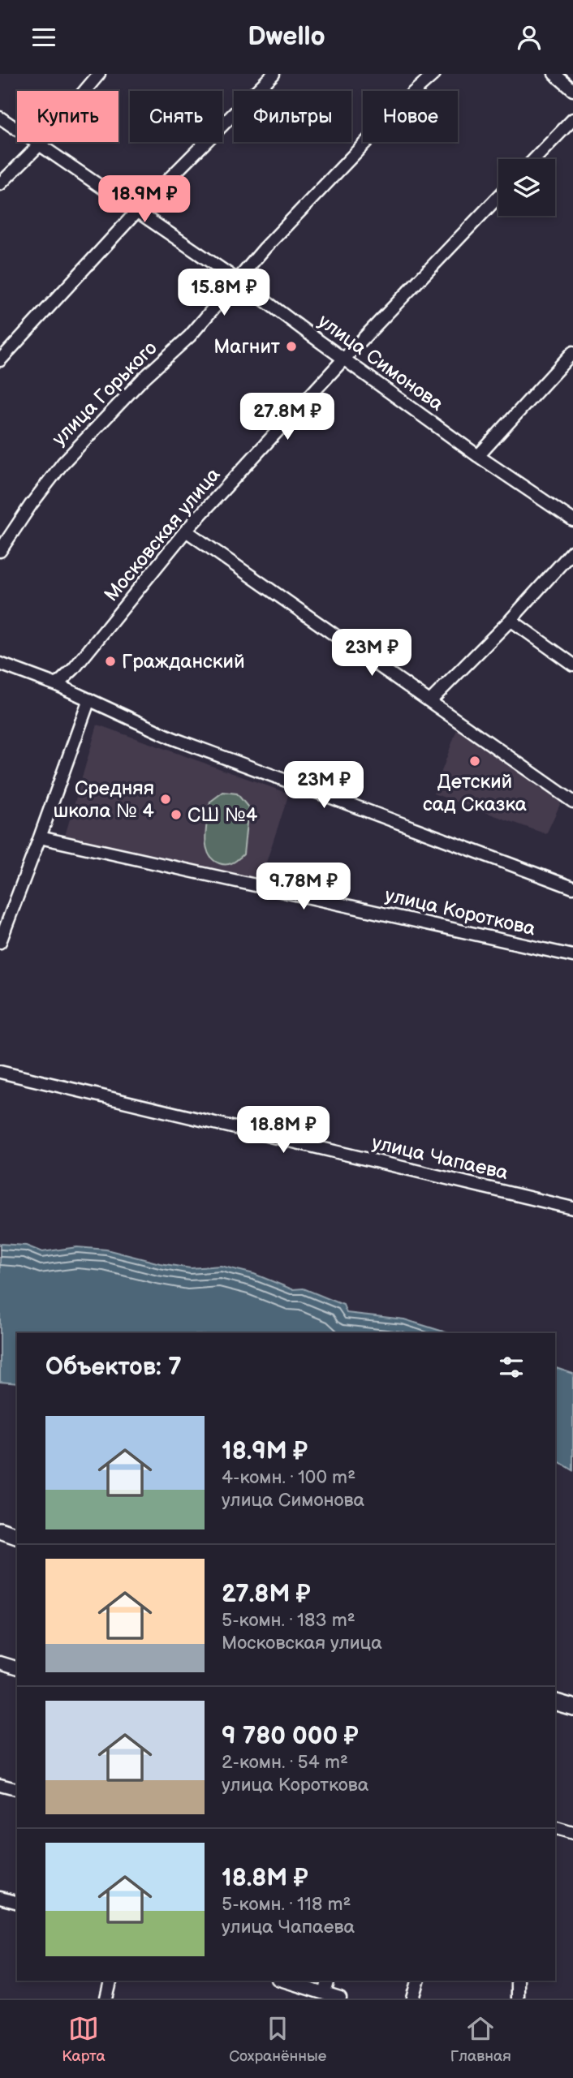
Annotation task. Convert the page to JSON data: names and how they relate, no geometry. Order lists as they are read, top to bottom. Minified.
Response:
{"streets":{"street":["улица Симонова","улица Горького","Московская улица","улица Короткова","улица Чапаева"]},"crossings":[["улица Симонова","улица Горького"],["улица Симонова","Московская улица"]],"places":["Магнит","Гражданский","Детский сад Сказка","Средняя школа № 4","СШ №4"],"page":{"header":"Dwello","chip":["Купить","Снять","Фильтры","Новое"],"price":["18.9M ₽","15.8M ₽","27.8M ₽","23M ₽","23M ₽","9.78M ₽","18.8M ₽"],"heading":"Объектов: 7","list":[{"name":"18.9M ₽","note":"4-комн. · 100 m² · улица Симонова"},{"name":"27.8M ₽","note":"5-комн. · 183 m² · Московская улица"},{"name":"9 780 000 ₽","note":"2-комн. · 54 m² · улица Короткова"},{"name":"18.8M ₽","note":"5-комн. · 118 m² · улица Чапаева"}],"tabs":["Карта","Сохранённые","Главная"]}}
